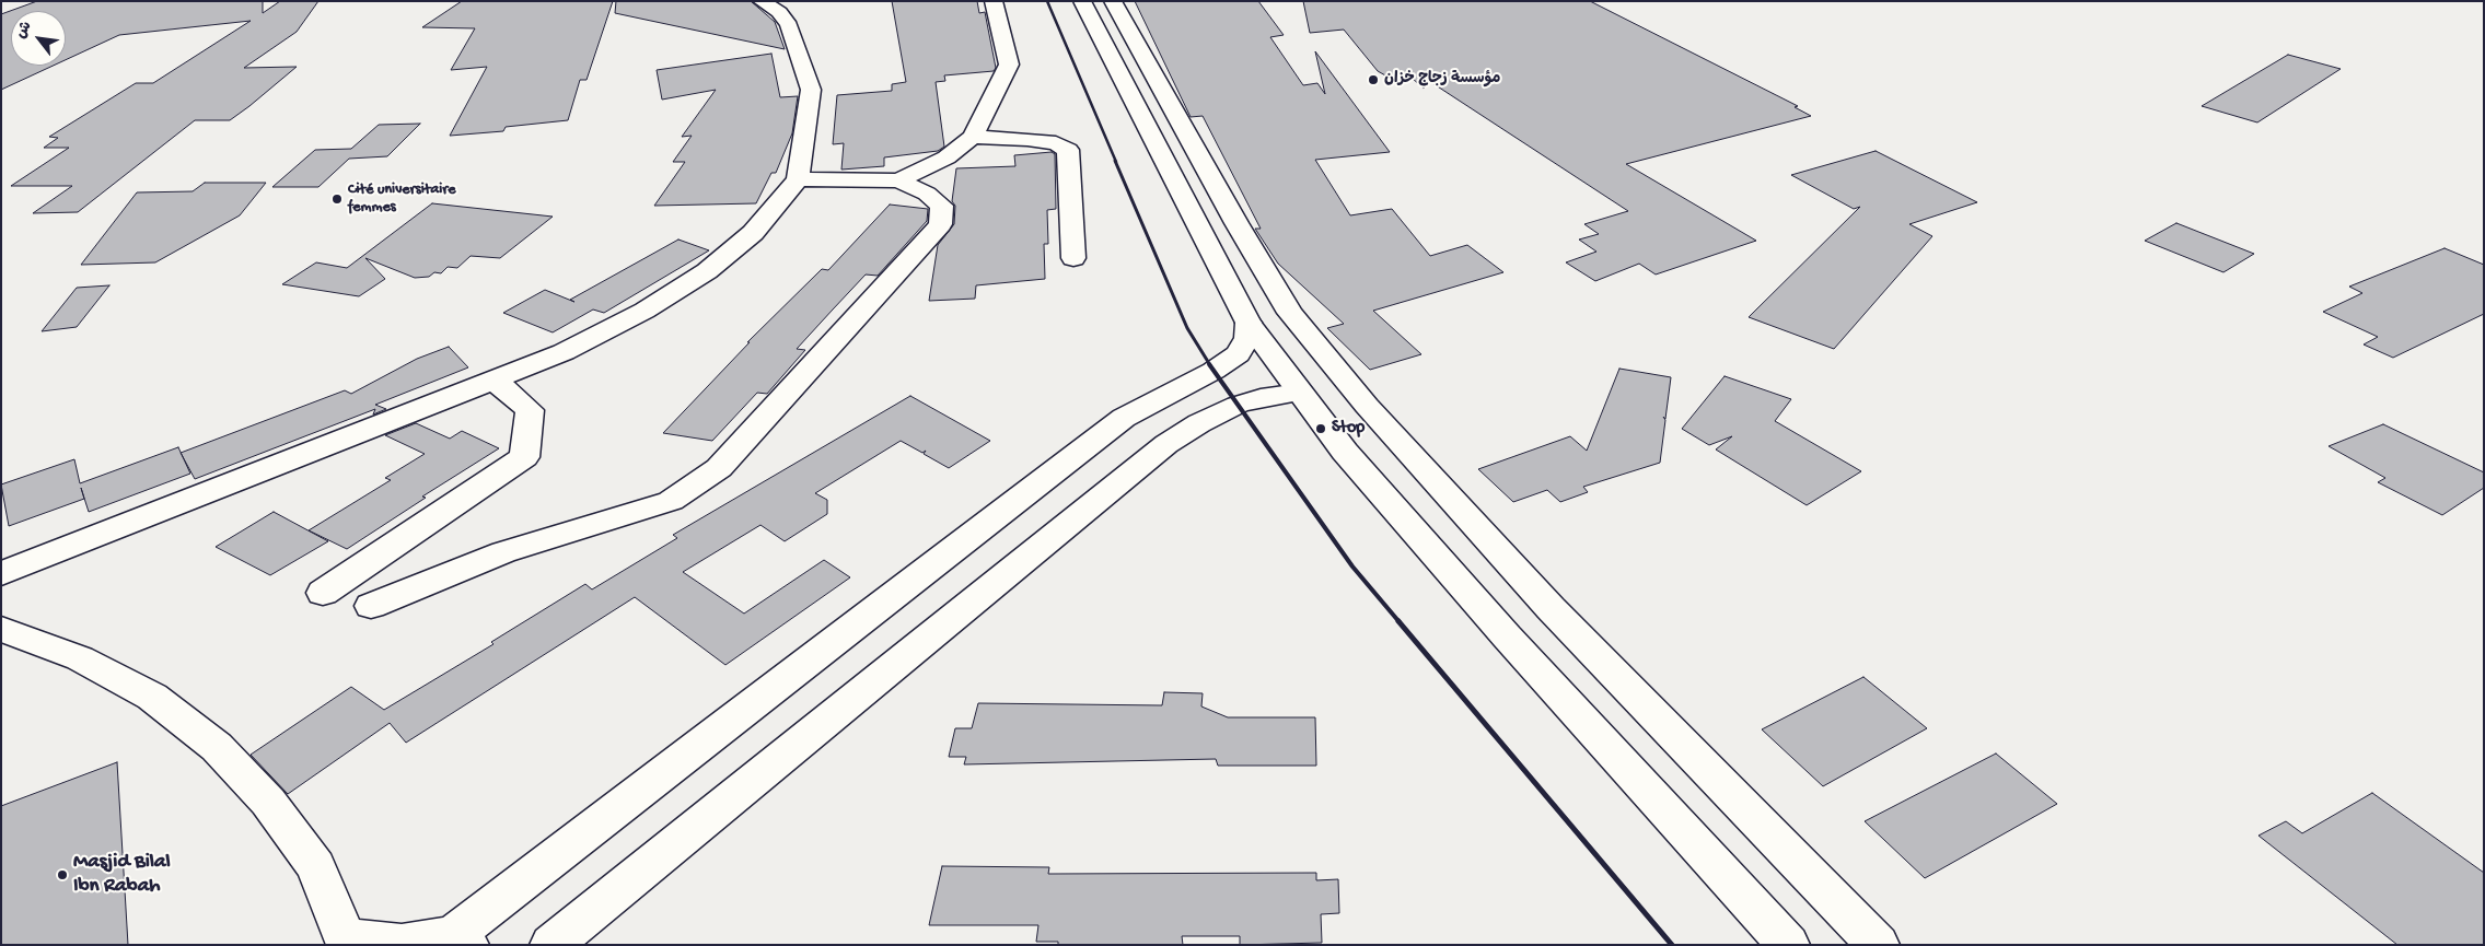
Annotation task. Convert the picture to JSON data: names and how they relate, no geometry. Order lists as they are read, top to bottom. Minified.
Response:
{"places":["مؤسسة زجاج خزان","Cité universitaire femmes","Stop","Masjid Bilal Ibn Rabah"],"north":"top left"}
